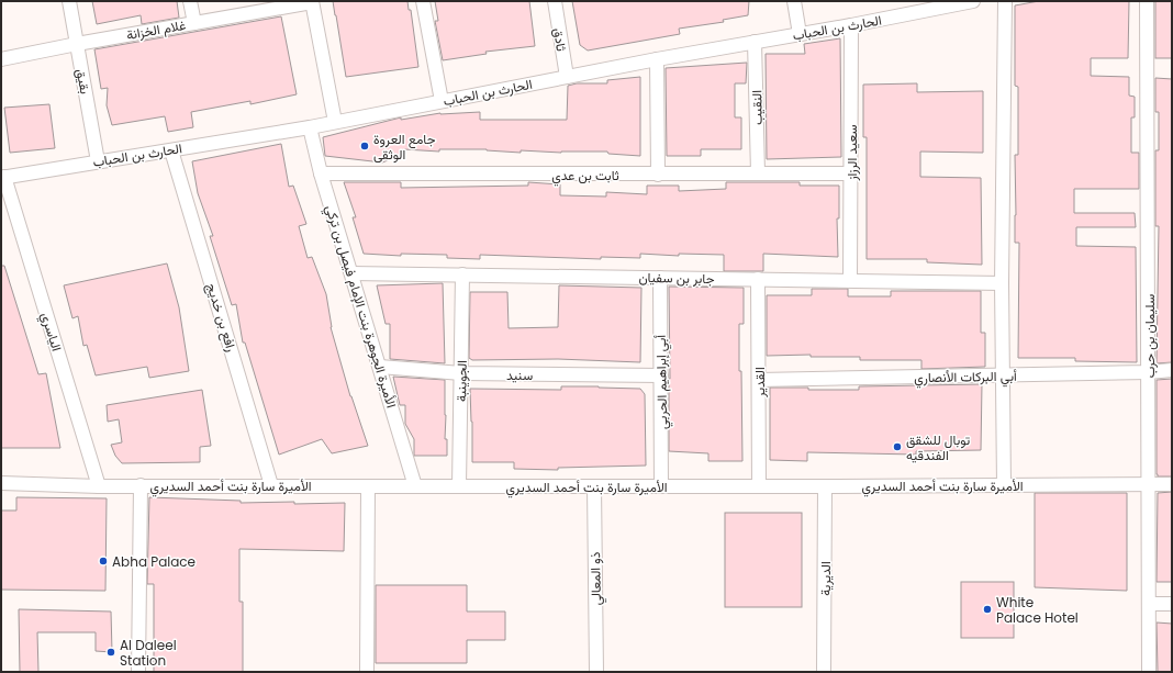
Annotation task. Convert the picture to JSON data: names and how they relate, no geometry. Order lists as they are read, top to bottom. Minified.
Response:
{"streets":{"street":["الحارث بن الحباب","غلام الخزانة","ثادق","بقيق","النقيب","سعيد الرزاز","ثابت بن عدي","جابر بن سفيان","الأميرة الجوهرة بنت الإمام فيصل بن تركي","رافع بن خديج","الياسري","سليمان بن حرب","سنيد","أبي البركات الأنصاري","الجوينبة","أبي إبراهيم الحربي","القدير","الأميرة سارة بنت أحمد السديري","ذو المعالي","الديرية"]},"crossings":[["الحارث بن الحباب","ثادق"],["الحارث بن الحباب","بقيق"],["الحارث بن الحباب","النقيب"],["الحارث بن الحباب","سعيد الرزاز"],["الحارث بن الحباب","الأميرة الجوهرة بنت الإمام فيصل بن تركي"],["الحارث بن الحباب","رافع بن خديج"],["الحارث بن الحباب","الياسري"],["غلام الخزانة","بقيق"],["النقيب","ثابت بن عدي"],["سعيد الرزاز","ثابت بن عدي"],["سعيد الرزاز","جابر بن سفيان"],["ثابت بن عدي","الأميرة الجوهرة بنت الإمام فيصل بن تركي"],["جابر بن سفيان","الأميرة الجوهرة بنت الإمام فيصل بن تركي"],["جابر بن سفيان","الجوينبة"],["جابر بن سفيان","أبي إبراهيم الحربي"],["جابر بن سفيان","القدير"],["الأميرة الجوهرة بنت الإمام فيصل بن تركي","سنيد"],["الأميرة الجوهرة بنت الإمام فيصل بن تركي","الأميرة سارة بنت أحمد السديري"],["رافع بن خديج","الأميرة سارة بنت أحمد السديري"],["الياسري","الأميرة سارة بنت أحمد السديري"],["سليمان بن حرب","أبي البركات الأنصاري"],["سليمان بن حرب","الأميرة سارة بنت أحمد السديري"],["سنيد","الجوينبة"],["سنيد","أبي إبراهيم الحربي"],["أبي البركات الأنصاري","القدير"],["الجوينبة","الأميرة سارة بنت أحمد السديري"],["أبي إبراهيم الحربي","الأميرة سارة بنت أحمد السديري"],["القدير","الأميرة سارة بنت أحمد السديري"],["الأميرة سارة بنت أحمد السديري","ذو المعالي"],["الأميرة سارة بنت أحمد السديري","الديرية"]],"places":["جامع العروة الوثقى","توبال للشقق الفندقيه","Abha Palace","White Palace Hotel","Al Daleel Station"]}
